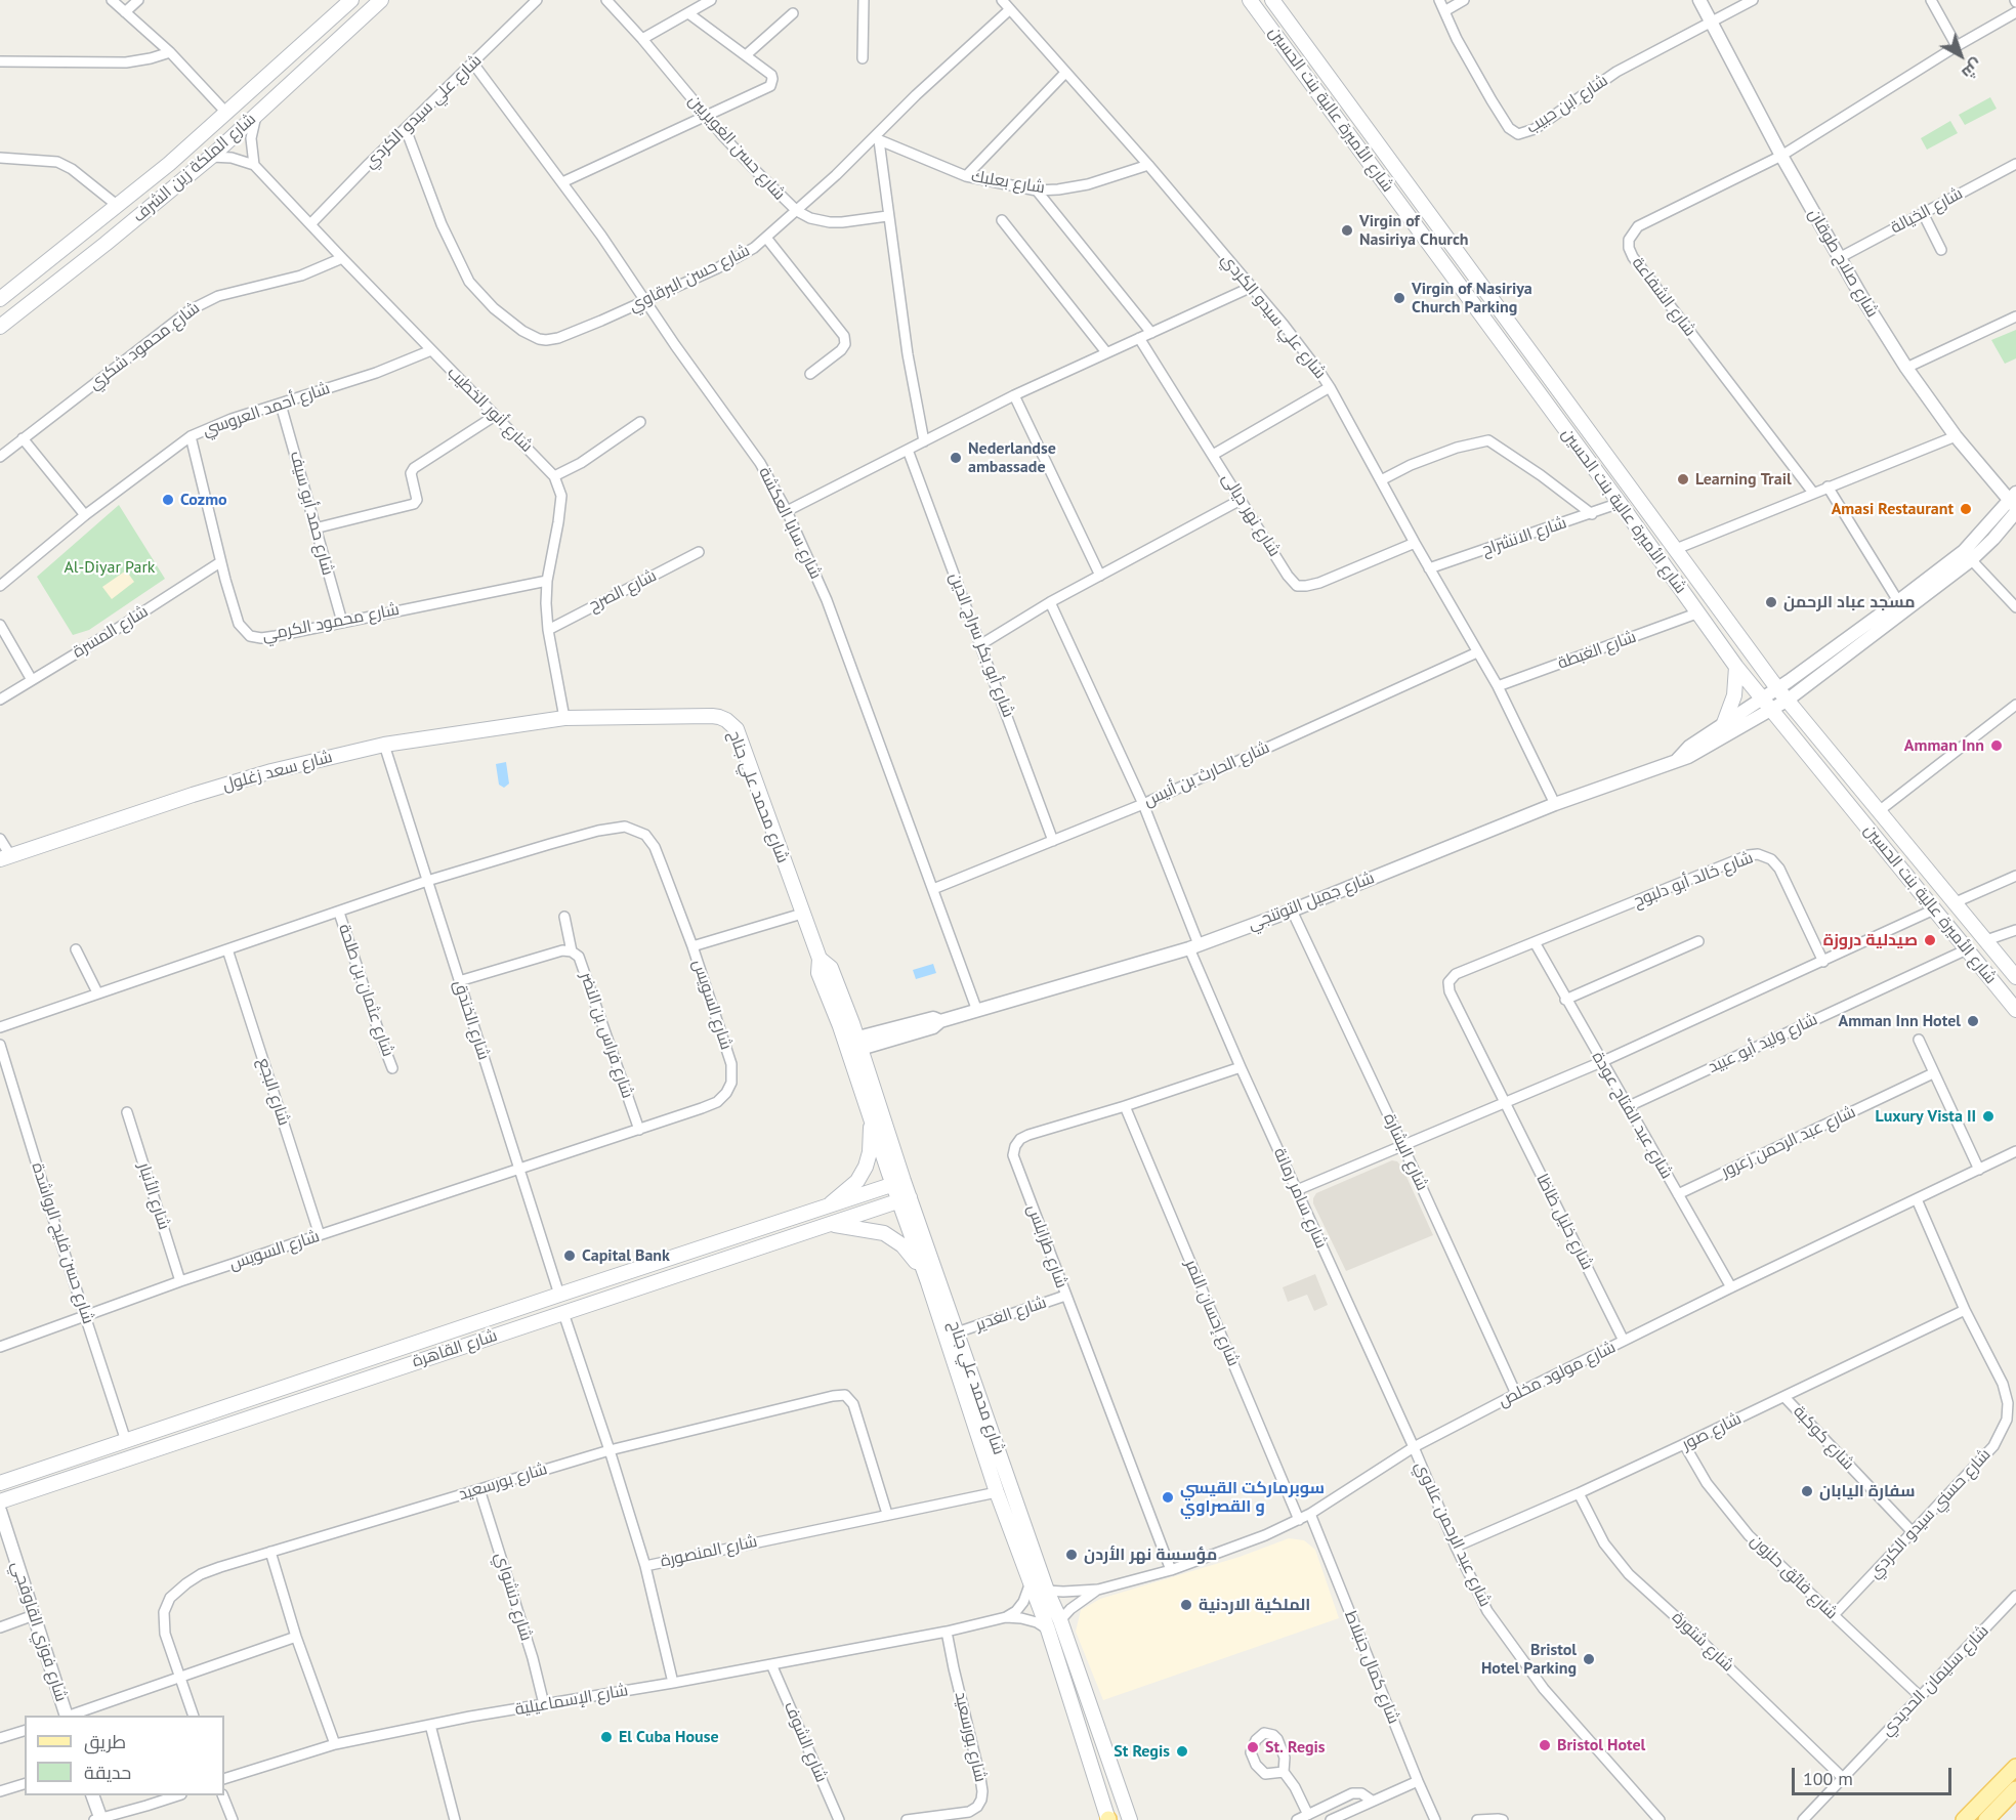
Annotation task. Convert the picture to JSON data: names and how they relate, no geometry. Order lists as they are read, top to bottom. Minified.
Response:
{"streets":{"main road":["شارع الأميرة عالية بنت الحسين","شارع الملكة زين الشرف","شارع سعد زغلول","شارع محمد علي جناح","شارع القاهرة"],"street":["شارع ابن حبيب","شارع علي سيدو الكردي","شارع حسن الغويريين","شارع بعلبك","شارع الخيالة","شارع صلاح طوقان","شارع حسن البرقاوي","شارع الشفاعة","شارع محمود شكري","شارع أحمد العروسي","شارع أنور الخطيب","شارع حمد أبو سيف","شارع نهر ديالى","شارع سابا العكشة","شارع الانشراح","شارع الصرح","شارع محمود الكرمي","شارع المسرة","شارع أبو بكر سراج الدين","شارع الغبطة","شارع الحارث بن أنيس","شارع خالد أبو دلبوح","شارع جميل التوتنجي","شارع عثمان بن طلحة","شارع السويس","شارع الخندق","شارع فراس بن النضر","شارع وليد أبو عبيد","شارع البجع","شارع عبد الفتاح عودة","شارع عبد الرحمن زعرور","شارع البشارة","شارع الأنبار","شارع سامر رمانة","شارع خليل ظاظا","شارع حسن فليح الرواشدة","شارع طرابلس","شارع إحسان النمر","شارع الغدير","شارع مولود مخلص","شارع صور","شارع كوكبة","شارع بورسعيد","شارع حسني سيدو الكردي","شارع عبد الرحمن علاوي","شارع المنصورة","شارع فائق حلزون","شارع دنشواي","شارع فوزي القاوقجي","شارع شتورة","شارع كمال جنبلاط","شارع سليمان الحديدي","شارع الإسماعيلية","شارع الشوف"]},"crossings":[["شارع ابن حبيب","شارع صلاح طوقان"],["شارع الأميرة عالية بنت الحسين","شارع الانشراح"],["شارع الأميرة عالية بنت الحسين","شارع الغبطة"],["شارع الأميرة عالية بنت الحسين","شارع جميل التوتنجي"],["شارع الأميرة عالية بنت الحسين","شارع وليد أبو عبيد"],["شارع علي سيدو الكردي","شارع بعلبك"],["شارع علي سيدو الكردي","شارع حسن البرقاوي"],["شارع علي سيدو الكردي","شارع أنور الخطيب"],["شارع علي سيدو الكردي","شارع نهر ديالى"],["شارع علي سيدو الكردي","شارع سابا العكشة"],["شارع علي سيدو الكردي","شارع الانشراح"],["شارع علي سيدو الكردي","شارع الغبطة"],["شارع علي سيدو الكردي","شارع الحارث بن أنيس"],["شارع علي سيدو الكردي","شارع جميل التوتنجي"],["شارع حسن الغويريين","شارع حسن البرقاوي"],["شارع بعلبك","شارع حسن البرقاوي"],["شارع الخيالة","شارع صلاح طوقان"],["شارع صلاح طوقان","شارع الشفاعة"],["شارع حسن البرقاوي","شارع سابا العكشة"],["شارع محمود شكري","شارع أنور الخطيب"],["شارع أحمد العروسي","شارع أنور الخطيب"],["شارع أحمد العروسي","شارع حمد أبو سيف"],["شارع أحمد العروسي","شارع محمود الكرمي"],["شارع حمد أبو سيف","شارع محمود الكرمي"],["شارع سابا العكشة","شارع الحارث بن أنيس"],["شارع سابا العكشة","شارع جميل التوتنجي"],["شارع محمود الكرمي","شارع المسرة"],["شارع أبو بكر سراج الدين","شارع الحارث بن أنيس"],["شارع سعد زغلول","شارع محمد علي جناح"],["شارع سعد زغلول","شارع الخندق"],["شارع الحارث بن أنيس","شارع سامر رمانة"],["شارع محمد علي جناح","شارع جميل التوتنجي"],["شارع محمد علي جناح","شارع الغدير"],["شارع محمد علي جناح","شارع القاهرة"],["شارع محمد علي جناح","شارع مولود مخلص"],["شارع محمد علي جناح","شارع المنصورة"],["شارع محمد علي جناح","شارع الإسماعيلية"],["شارع خالد أبو دلبوح","شارع عبد الفتاح عودة"],["شارع خالد أبو دلبوح","شارع خليل ظاظا"],["شارع جميل التوتنجي","شارع البشارة"],["شارع جميل التوتنجي","شارع سامر رمانة"],["شارع عثمان بن طلحة","شارع السويس"],["شارع السويس","شارع الخندق"],["شارع السويس","شارع فراس بن النضر"],["شارع السويس","شارع البجع"],["شارع السويس","شارع الأنبار"],["شارع السويس","شارع حسن فليح الرواشدة"],["شارع الخندق","شارع فراس بن النضر"],["شارع الخندق","شارع القاهرة"],["شارع وليد أبو عبيد","شارع عبد الفتاح عودة"],["شارع عبد الفتاح عودة","شارع عبد الرحمن زعرور"],["شارع عبد الفتاح عودة","شارع مولود مخلص"],["شارع البشارة","شارع مولود مخلص"],["شارع سامر رمانة","شارع طرابلس"],["شارع سامر رمانة","شارع مولود مخلص"],["شارع سامر رمانة","شارع عبد الرحمن علاوي"],["شارع خليل ظاظا","شارع مولود مخلص"],["شارع حسن فليح الرواشدة","شارع القاهرة"],["شارع طرابلس","شارع إحسان النمر"],["شارع طرابلس","شارع الغدير"],["شارع طرابلس","شارع مولود مخلص"],["شارع إحسان النمر","شارع مولود مخلص"],["شارع القاهرة","شارع المنصورة"],["شارع مولود مخلص","شارع حسني سيدو الكردي"],["شارع مولود مخلص","شارع عبد الرحمن علاوي"],["شارع مولود مخلص","شارع كمال جنبلاط"],["شارع صور","شارع كوكبة"],["شارع صور","شارع حسني سيدو الكردي"],["شارع صور","شارع عبد الرحمن علاوي"],["شارع صور","شارع فائق حلزون"],["شارع صور","شارع شتورة"],["شارع كوكبة","شارع حسني سيدو الكردي"],["شارع بورسعيد","شارع المنصورة"],["شارع بورسعيد","شارع دنشواي"],["شارع بورسعيد","شارع الإسماعيلية"],["شارع حسني سيدو الكردي","شارع فائق حلزون"],["شارع فائق حلزون","شارع سليمان الحديدي"],["شارع دنشواي","شارع الإسماعيلية"],["شارع شتورة","شارع سليمان الحديدي"],["شارع الإسماعيلية","شارع الشوف"]],"parks":["Al-Diyar Park"],"places":["Virgin of Nasiriya Church","Virgin of Nasiriya Church Parking","Nederlandse ambassade","Learning Trail","Cozmo","Amasi Restaurant","مسجد عباد الرحمن","Amman Inn","صيدلية دروزة","Amman Inn Hotel","Luxury Vista II","Capital Bank","سفارة اليابان","سوبرماركت القيسي و القصراوي","مؤسسة نهر الأردن","الملكية الاردنية","Bristol Hotel Parking","El Cuba House","Bristol Hotel","St. Regis","St Regis"],"legend":["طريق","حديقة"],"scale_bar":"100 m","north":"bottom right"}
